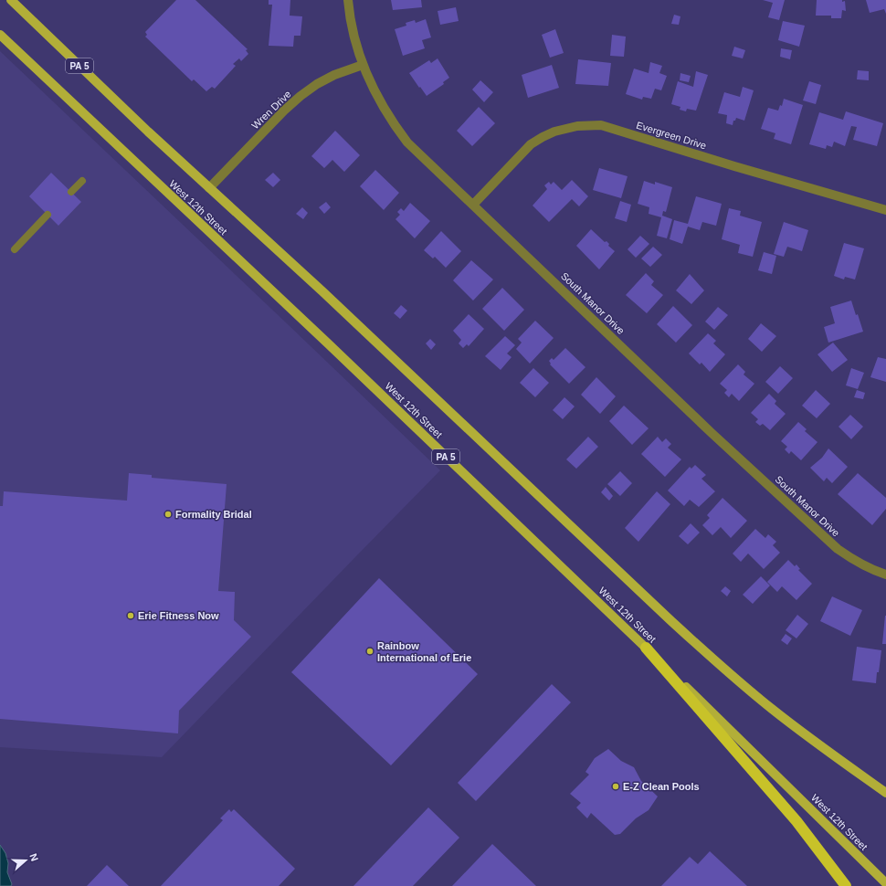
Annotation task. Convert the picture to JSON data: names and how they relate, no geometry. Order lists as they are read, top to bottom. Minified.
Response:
{"streets":{"main road":["PA 5","West 12th Street"],"street":["Wren Drive","Evergreen Drive","South Manor Drive"]},"crossings":[["PA 5","Wren Drive"],["Wren Drive","South Manor Drive"],["Evergreen Drive","South Manor Drive"]],"places":["Formality Bridal","Erie Fitness Now","Rainbow International of Erie","E-Z Clean Pools"],"north":"right"}
